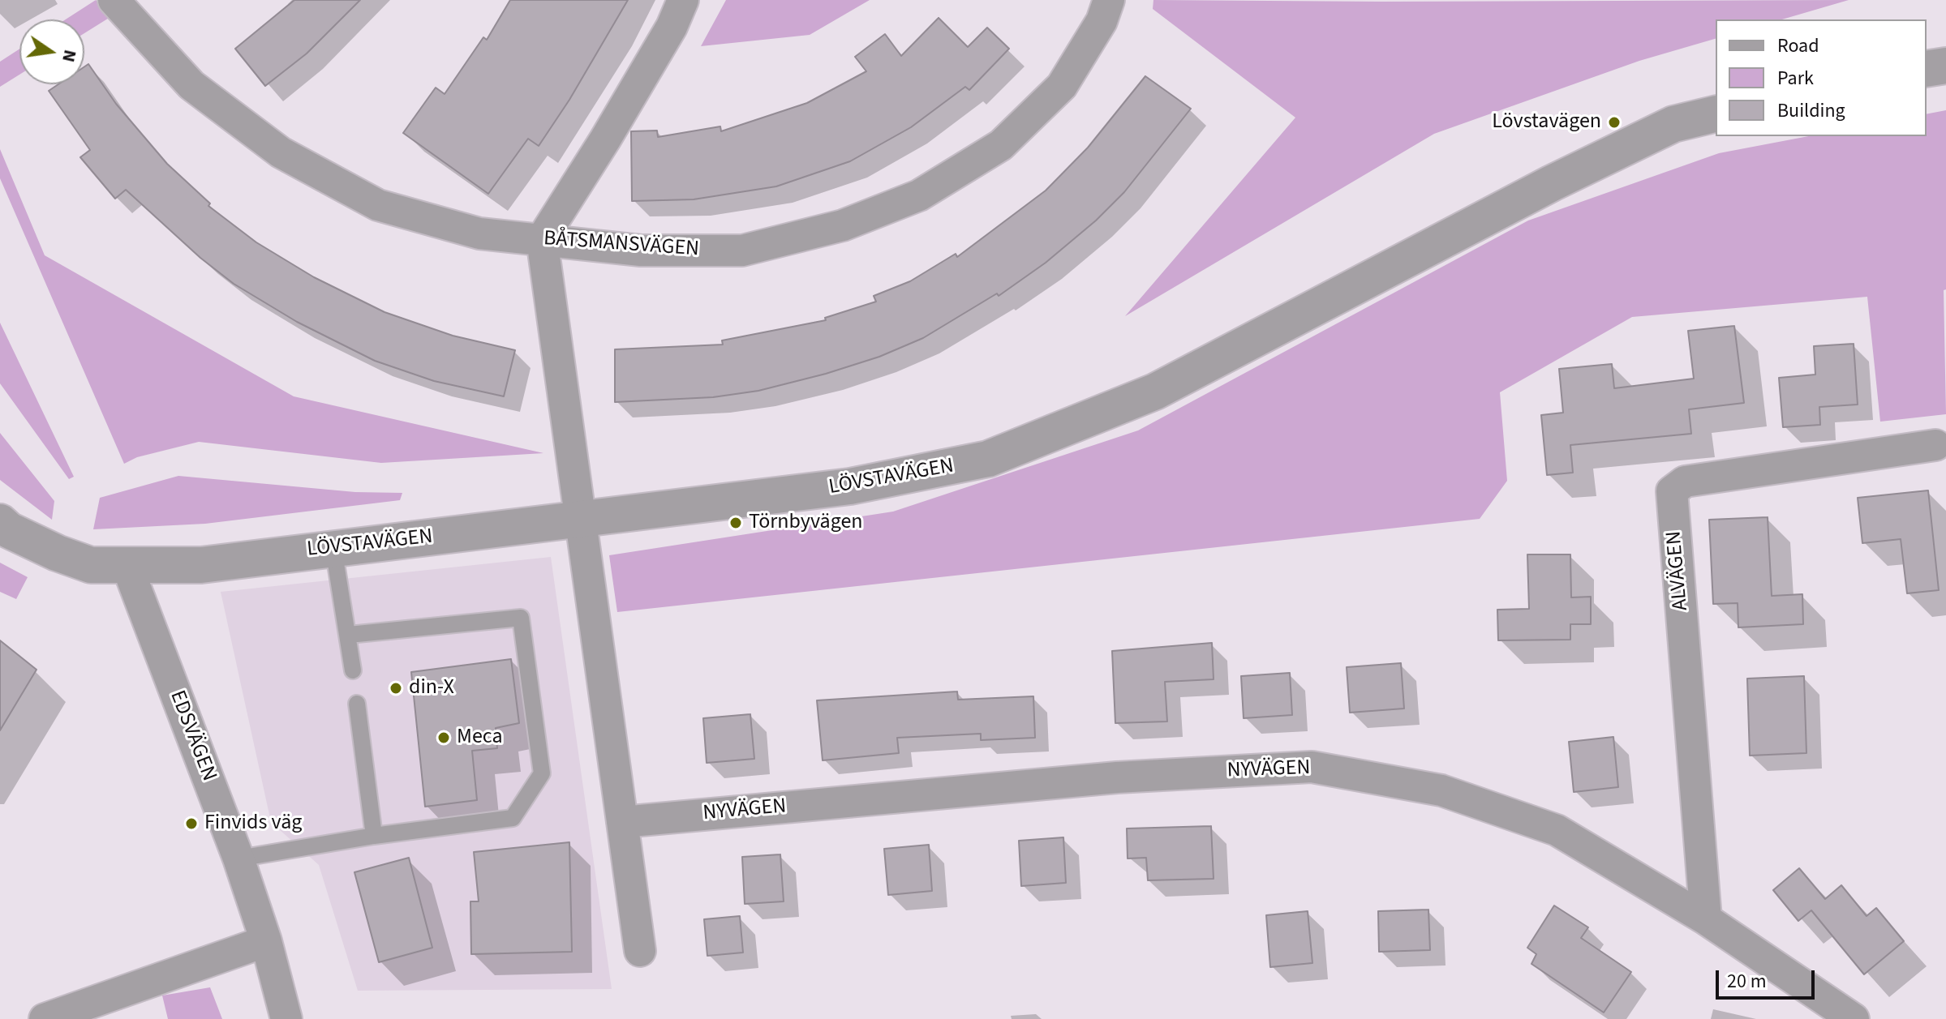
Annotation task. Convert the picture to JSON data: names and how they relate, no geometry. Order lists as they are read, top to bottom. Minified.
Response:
{"streets":{"street":["BÅTSMANSVÄGEN","LÖVSTAVÄGEN","ALVÄGEN","EDSVÄGEN","NYVÄGEN"]},"crossings":[["LÖVSTAVÄGEN","EDSVÄGEN"],["ALVÄGEN","NYVÄGEN"]],"places":["Lövstavägen","Törnbyvägen","din-X","Meca","Finvids väg"],"legend":["Road","Park","Building"],"scale_bar":"20 m","north":"right"}
